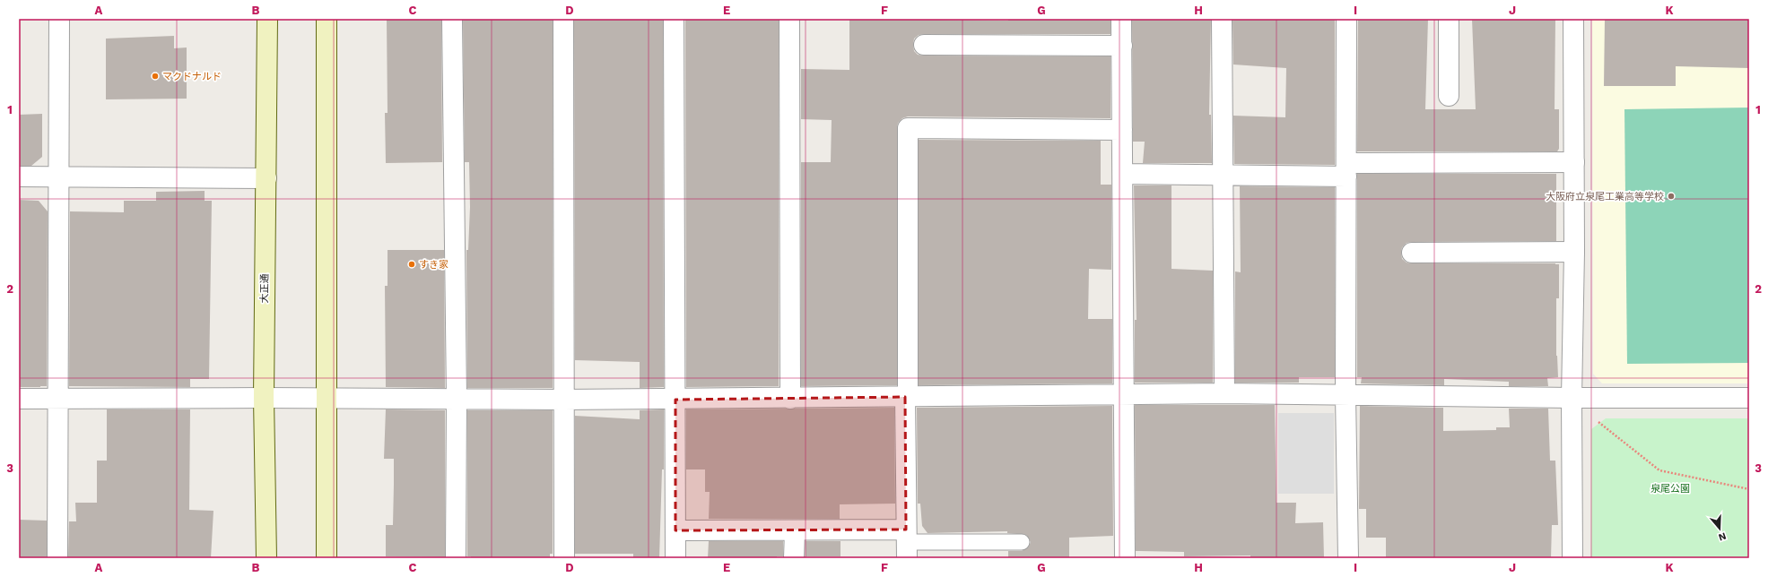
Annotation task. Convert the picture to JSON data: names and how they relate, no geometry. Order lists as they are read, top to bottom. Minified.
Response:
{"streets":{"main road":["大正通"]},"parks":["泉尾公園"],"places":["マクドナルド","大阪府立泉尾工業高等学校","すき家"],"north":"bottom","grid":{"columns":["A","B","C","D","E","F","G","H","I","J","K"],"rows":["1","2","3"]}}
